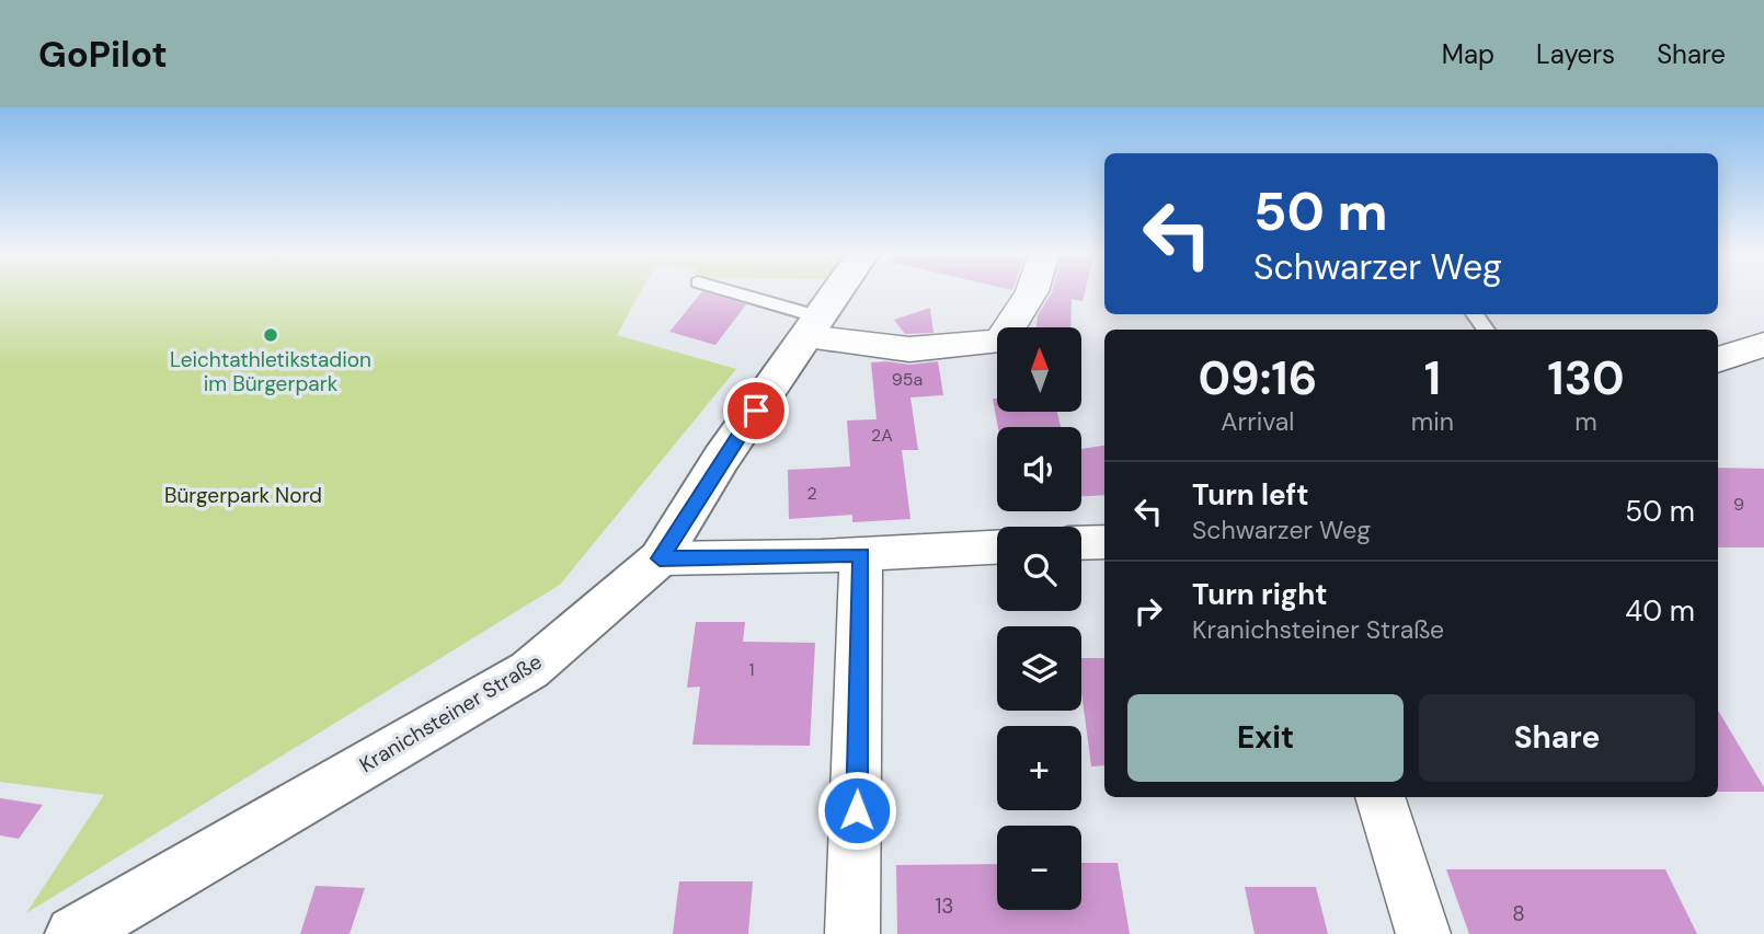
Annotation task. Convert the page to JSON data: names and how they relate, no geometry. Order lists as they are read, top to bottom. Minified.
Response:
{"streets":{"main road":["Kranichsteiner Straße"]},"parks":["Bürgerpark Nord"],"places":["Leichtathletikstadion im Bürgerpark"],"house_numbers":["95a","2A","2","9","1","13","8"],"north":"top","page":{"header":"GoPilot","nav":["Map","Layers","Share"],"turn":["50 m","Schwarzer Weg"],"map_buttons":["+","−"],"eta":["09:16","Arrival","1","min","130","m"],"list":[{"name":"Turn left","note":"Schwarzer Weg","value":"50 m"},{"name":"Turn right","note":"Kranichsteiner Straße","value":"40 m"}],"buttons":["Exit","Share"]}}
